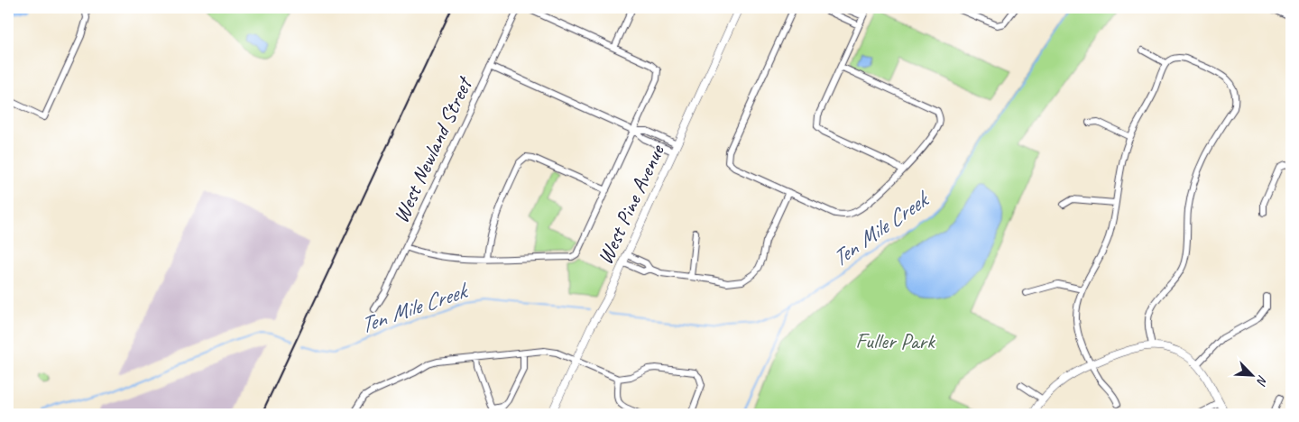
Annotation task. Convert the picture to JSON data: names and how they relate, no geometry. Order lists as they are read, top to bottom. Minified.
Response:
{"streets":{"street":["West Newland Street","West Pine Avenue"]},"water":["Ten Mile Creek"],"parks":["Fuller Park"],"north":"bottom right"}
